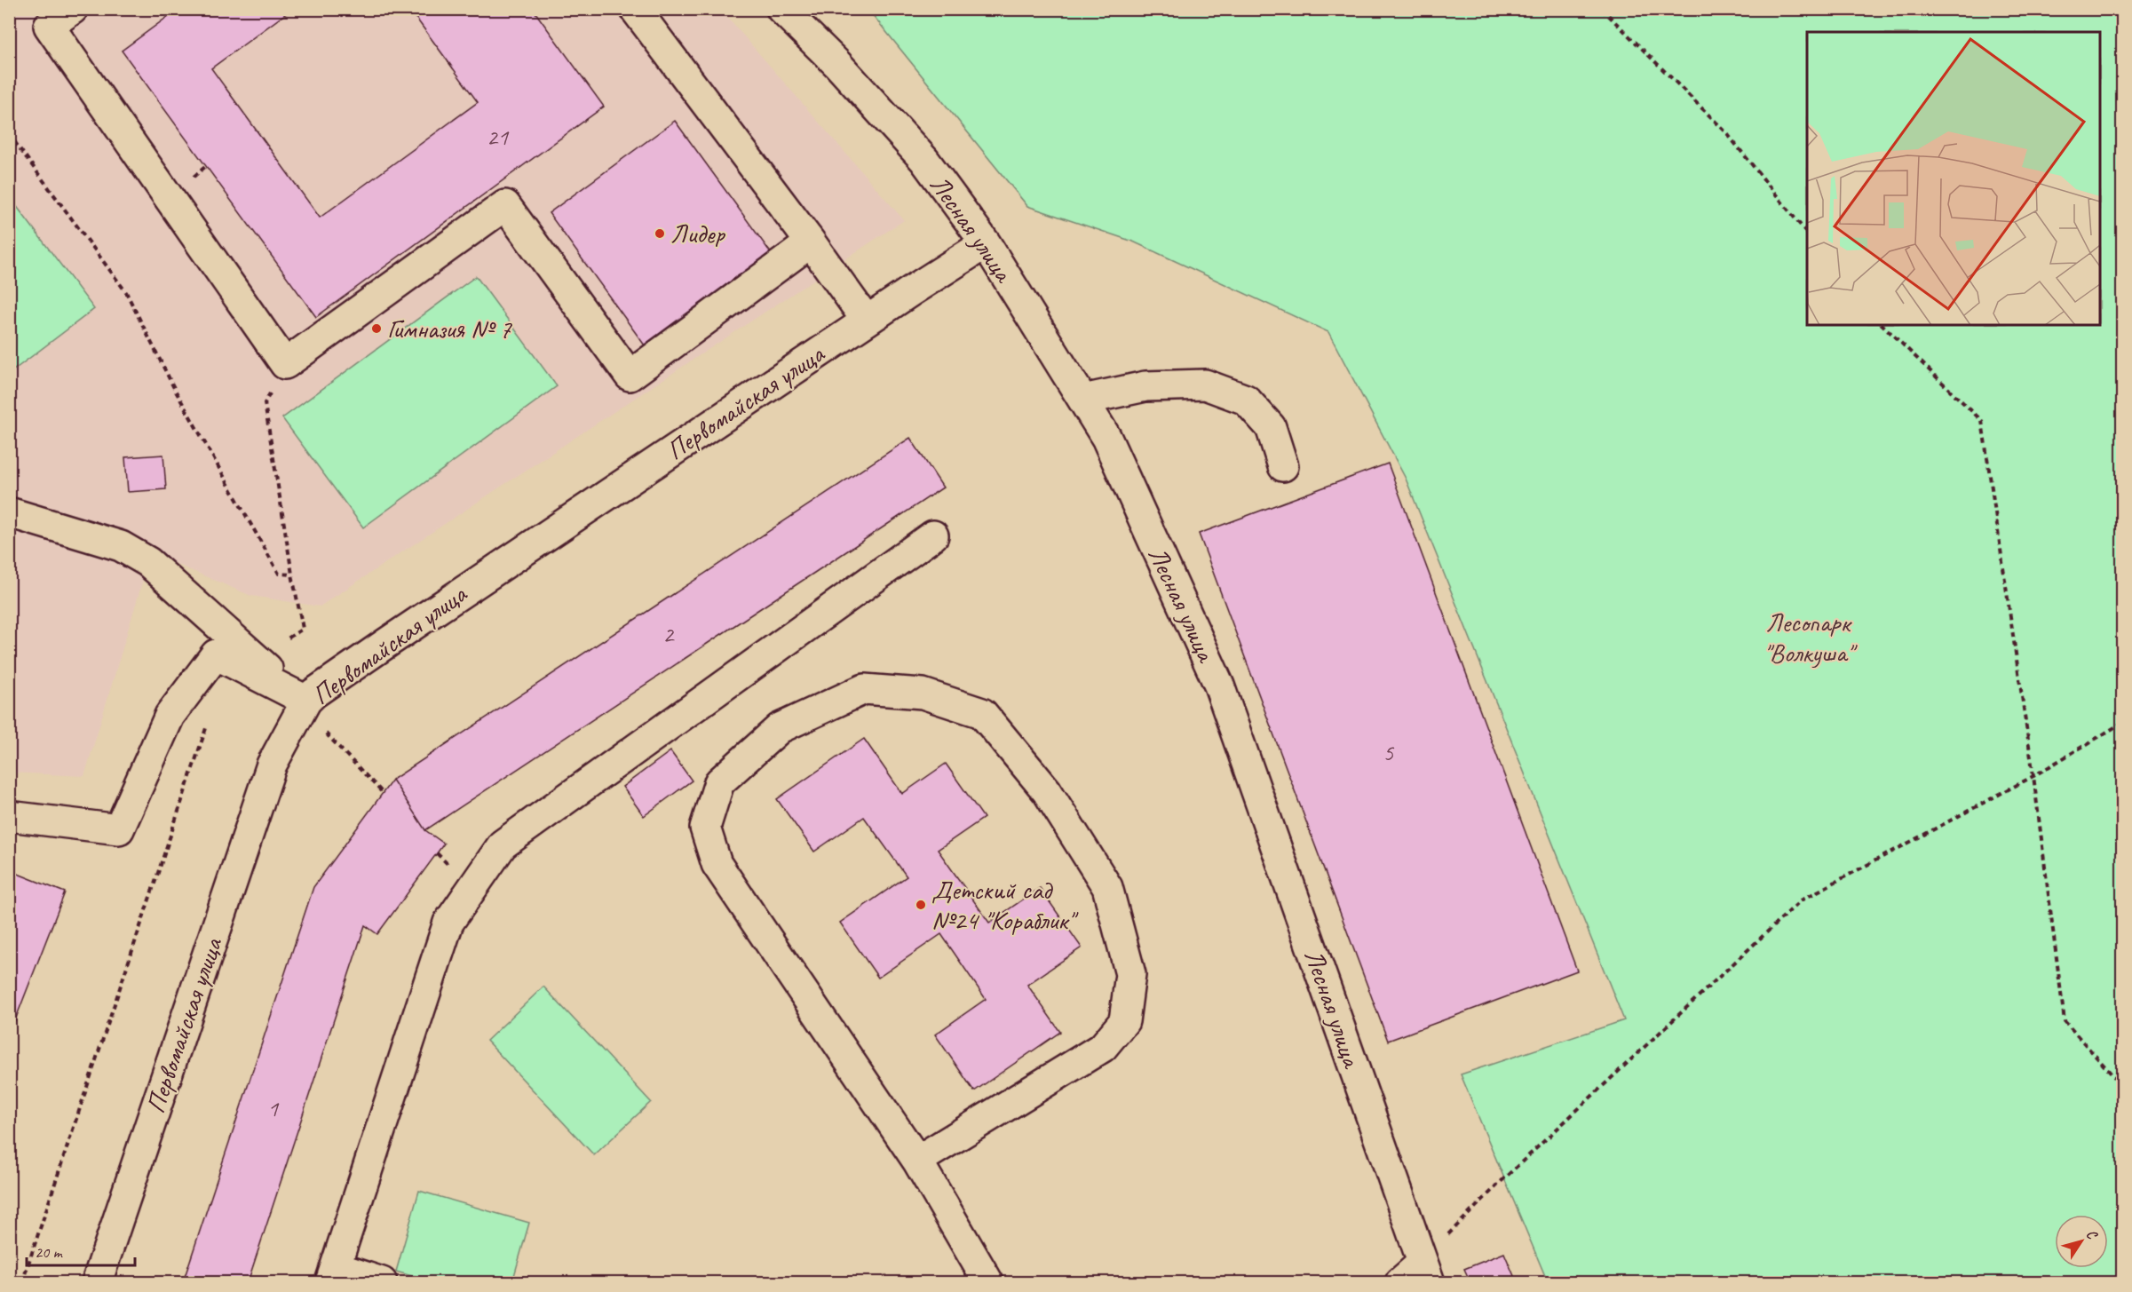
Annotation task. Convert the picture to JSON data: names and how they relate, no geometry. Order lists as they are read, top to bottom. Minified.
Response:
{"streets":{"street":["Лесная улица","Первомайская улица"]},"crossings":[["Лесная улица","Первомайская улица"]],"parks":["Лесопарк \"Волкуша\""],"places":["Лидер","Гимназия № 7","Детский сад №24 \"Кораблик\""],"house_numbers":["21","2","5","1"],"scale_bar":"20 m","north":"top right"}
